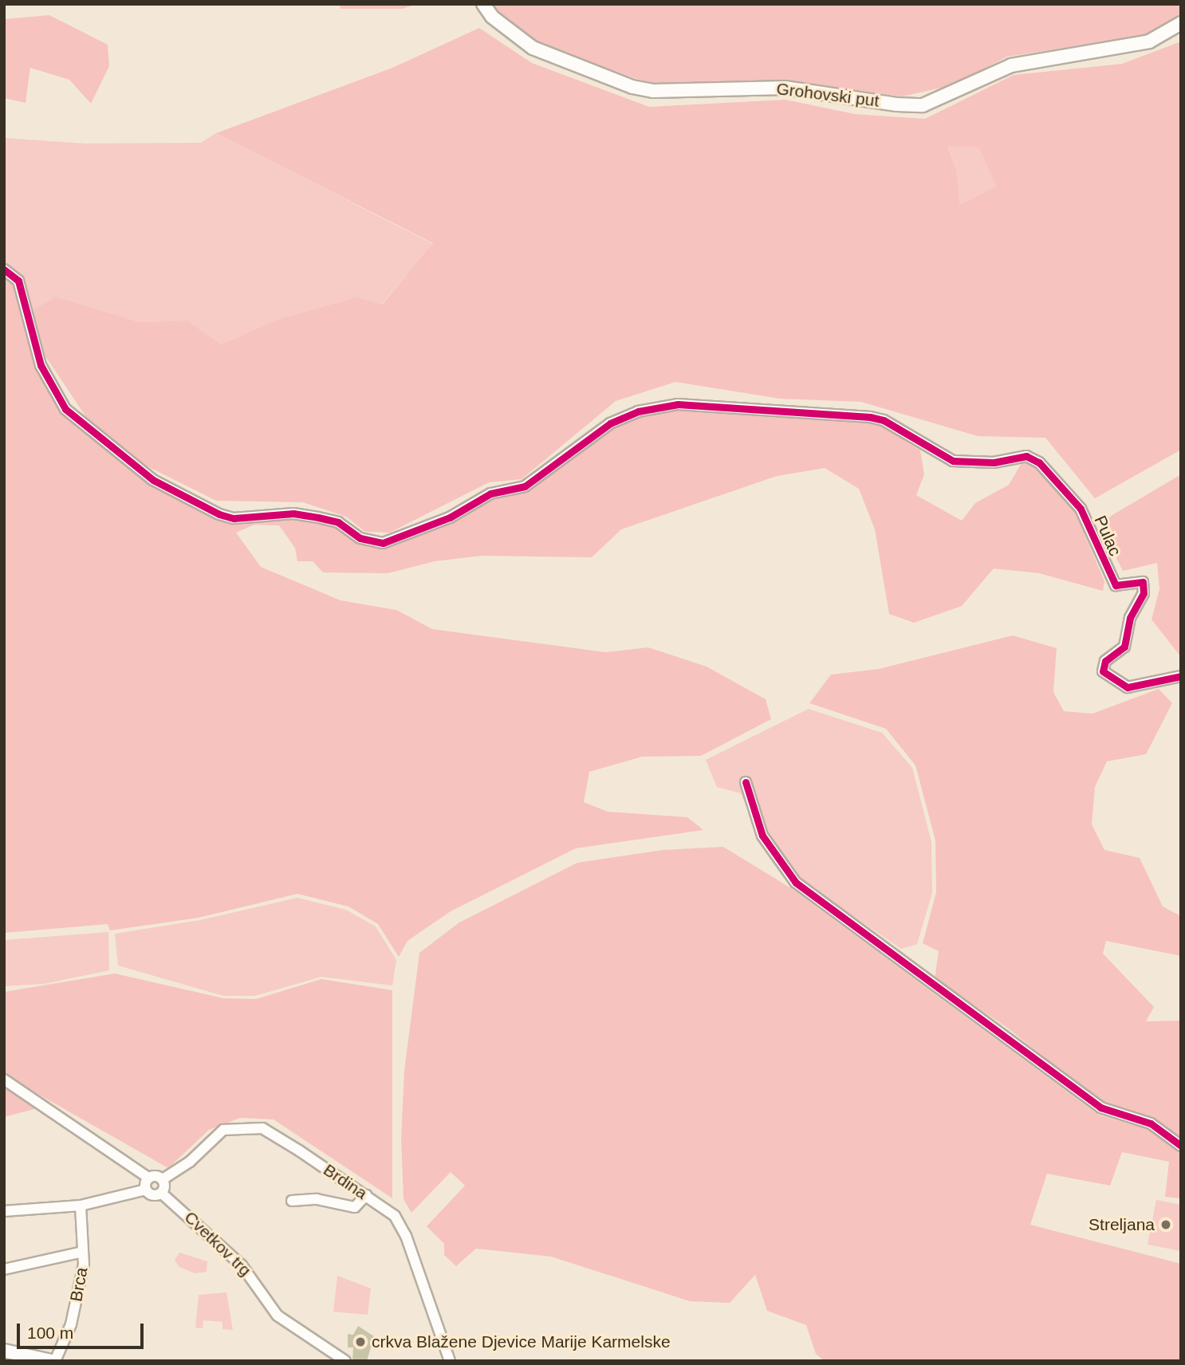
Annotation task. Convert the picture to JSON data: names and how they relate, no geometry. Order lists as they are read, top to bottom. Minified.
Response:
{"streets":{"main road":["Grohovski put"],"street":["Pulac","Brdina","Cvetkov trg","Brca"]},"places":["Streljana","crkva Blažene Djevice Marije Karmelske"],"scale_bar":"100 m"}
